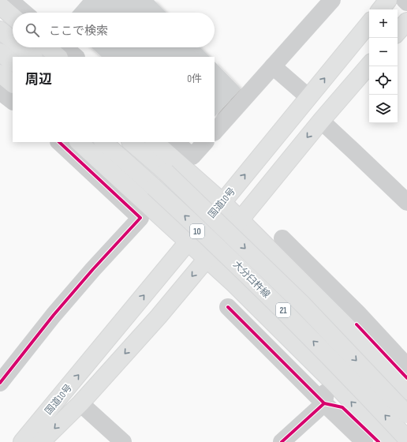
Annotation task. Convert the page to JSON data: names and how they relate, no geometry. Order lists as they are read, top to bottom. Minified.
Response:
{"streets":{"main road":["国道10号","10","大分臼杵線","21"]},"page":{"map_buttons":["+","−"],"search":"ここで検索","heading":["周辺","0件"]}}
